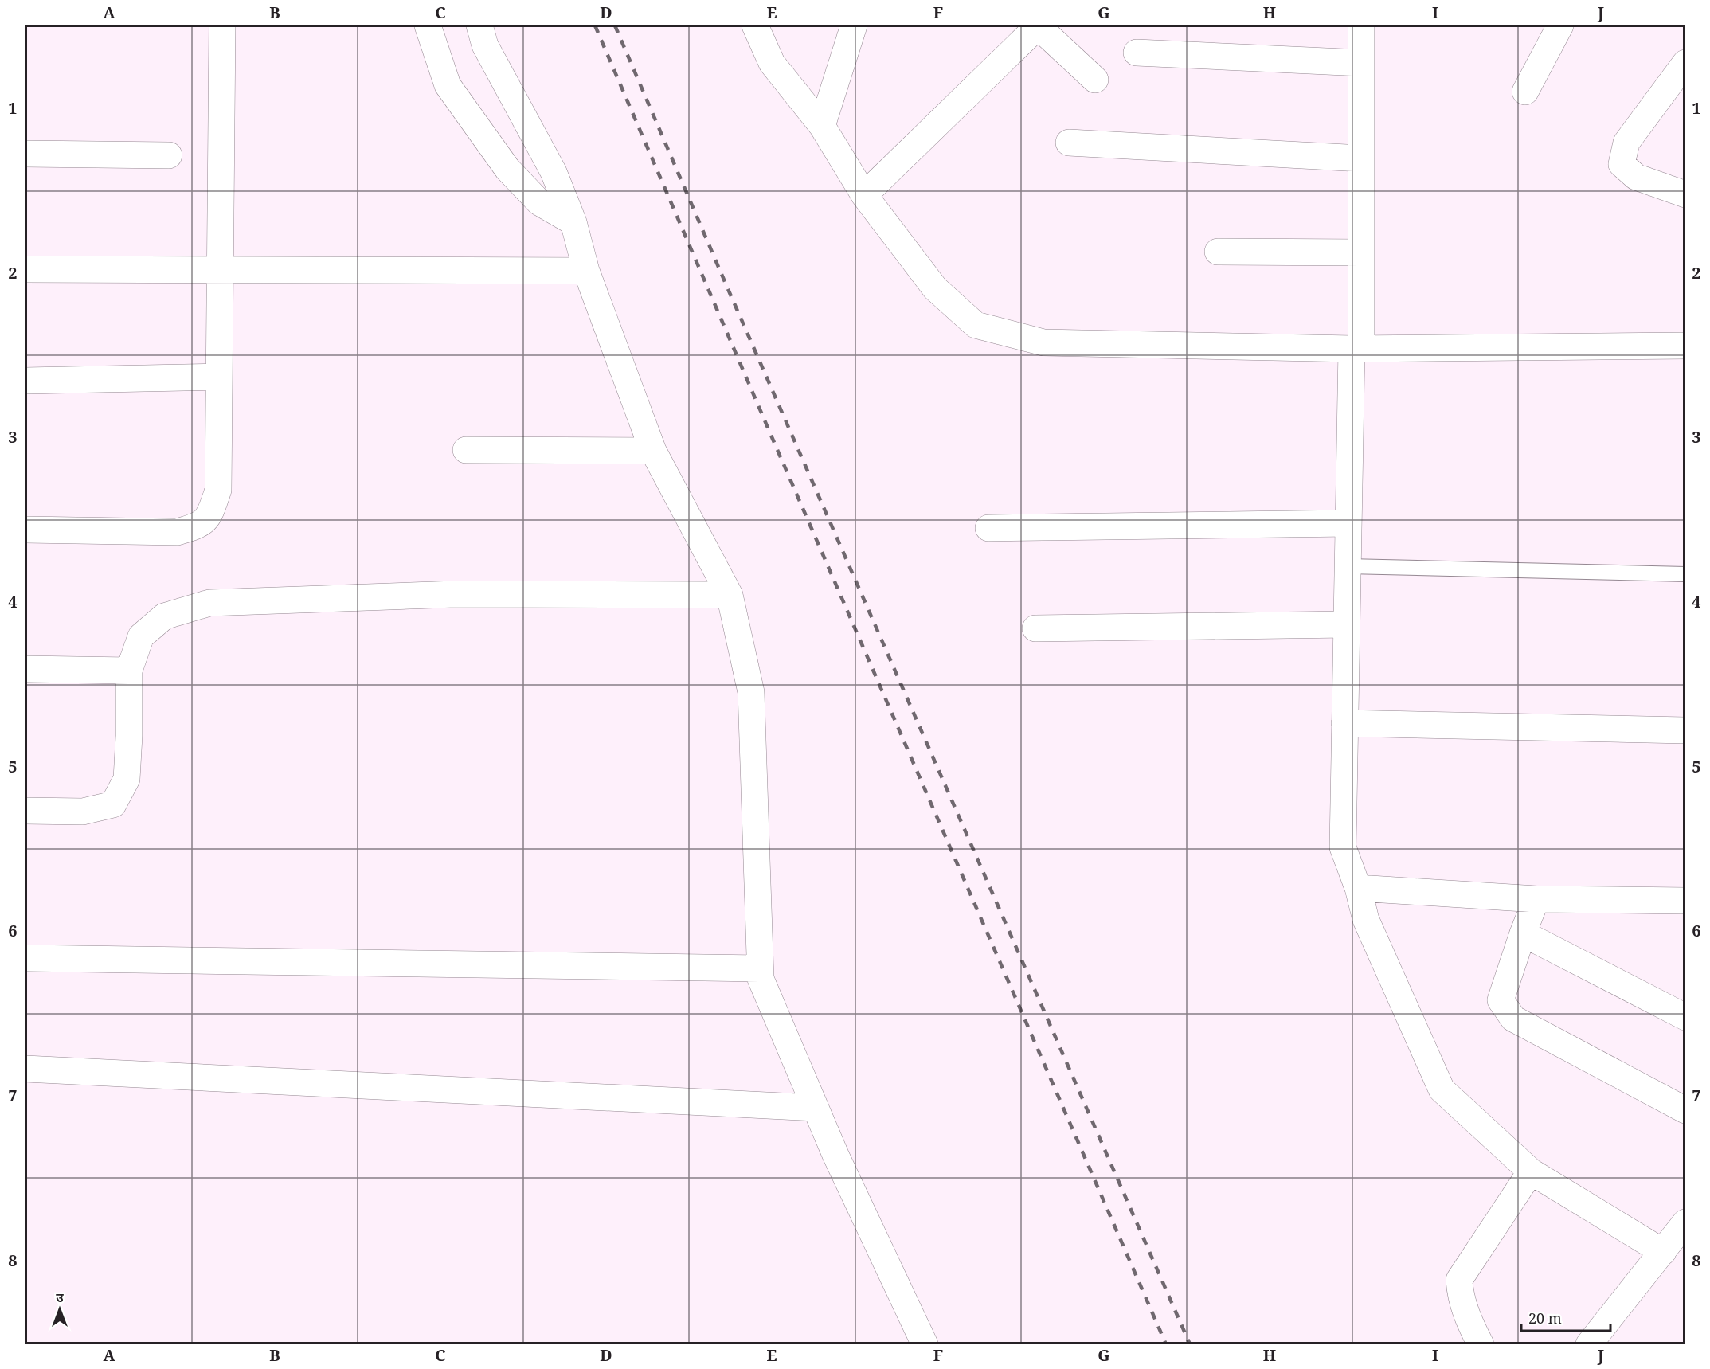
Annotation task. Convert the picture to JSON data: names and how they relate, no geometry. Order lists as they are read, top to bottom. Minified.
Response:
{"scale_bar":"20 m","north":"top","grid":{"columns":["A","B","C","D","E","F","G","H","I","J"],"rows":["1","2","3","4","5","6","7","8"]}}
